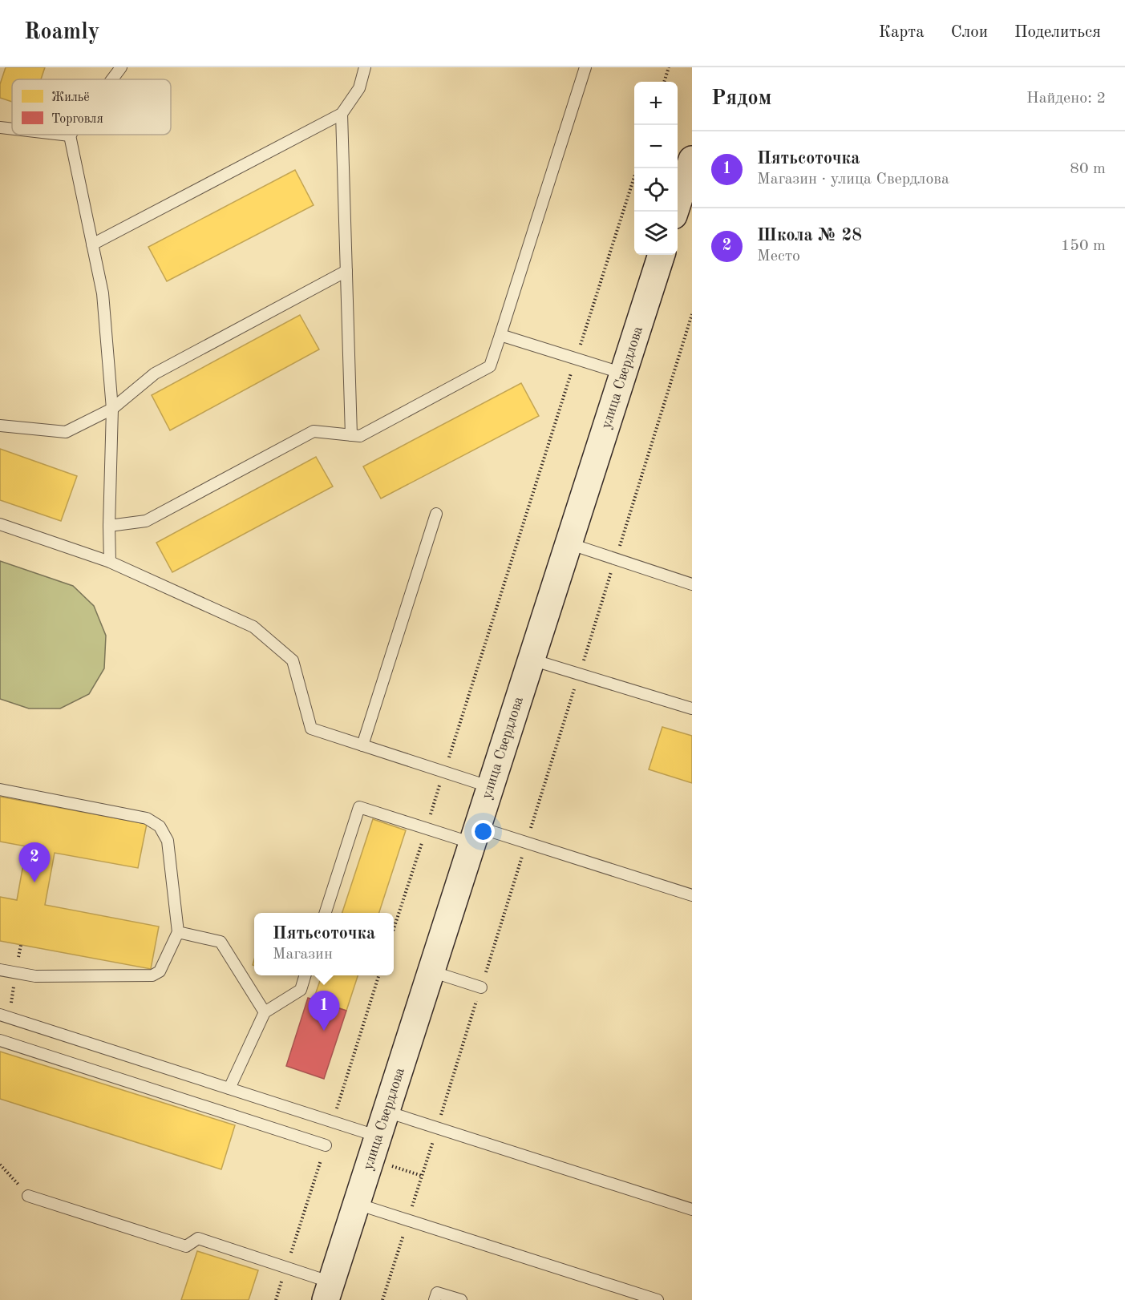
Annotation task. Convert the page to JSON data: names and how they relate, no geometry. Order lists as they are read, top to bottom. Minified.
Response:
{"streets":{"main road":["улица Свердлова"]},"legend":["Жильё","Торговля"],"page":{"header":"Roamly","nav":["Карта","Слои","Поделиться"],"heading":["Рядом","Найдено: 2"],"map_buttons":["+","−"],"list":[{"mark":"1","name":"Пятьсоточка","note":"Магазин · улица Свердлова","value":"80 m"},{"mark":"2","name":"Школа № 28","note":"Место","value":"150 m"}],"pins":["2","1"],"popup":["Пятьсоточка","Магазин"]}}
